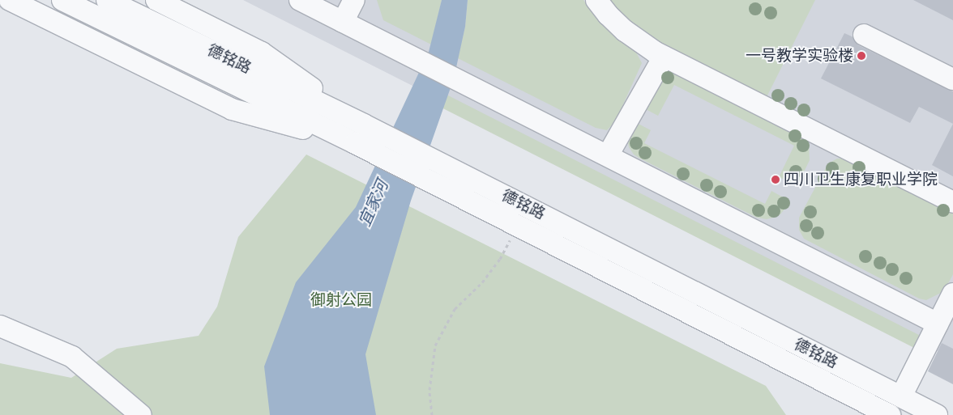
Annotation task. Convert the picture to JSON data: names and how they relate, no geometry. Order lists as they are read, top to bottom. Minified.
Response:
{"streets":{"street":["德铭路"]},"water":["宜家河"],"parks":["御射公园"],"places":["一号教学实验楼","四川卫生康复职业学院"]}
